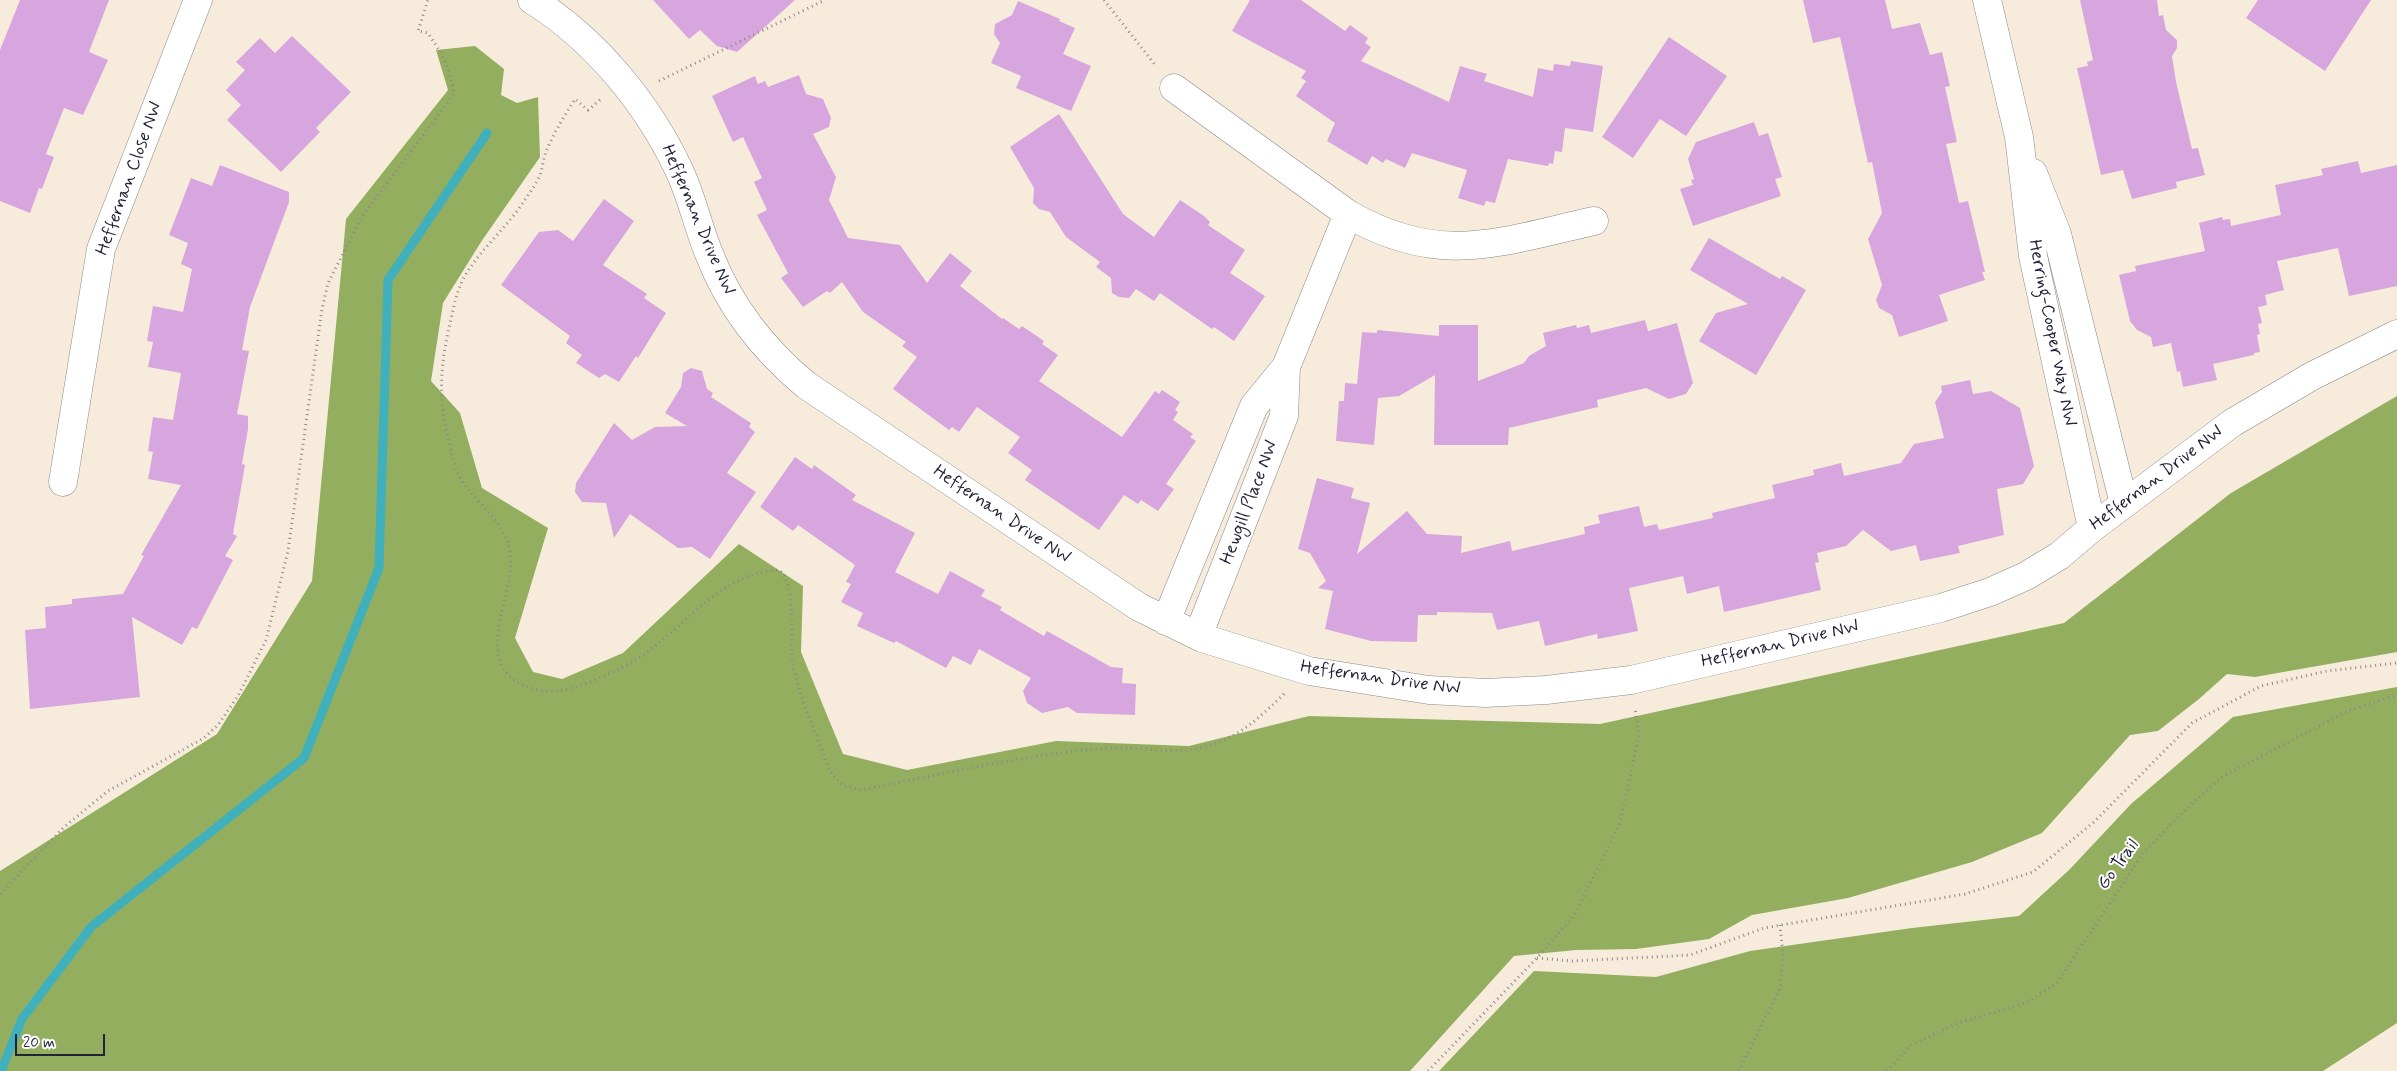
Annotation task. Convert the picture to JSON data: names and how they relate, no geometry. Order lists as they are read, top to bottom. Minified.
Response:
{"streets":{"street":["Heffernan Close NW","Heffernan Drive NW","Herring-Cooper Way NW","Hewgill Place NW"],"path":["Go Trail"]},"crossings":[["Heffernan Drive NW","Herring-Cooper Way NW"],["Heffernan Drive NW","Hewgill Place NW"]],"scale_bar":"20 m"}
